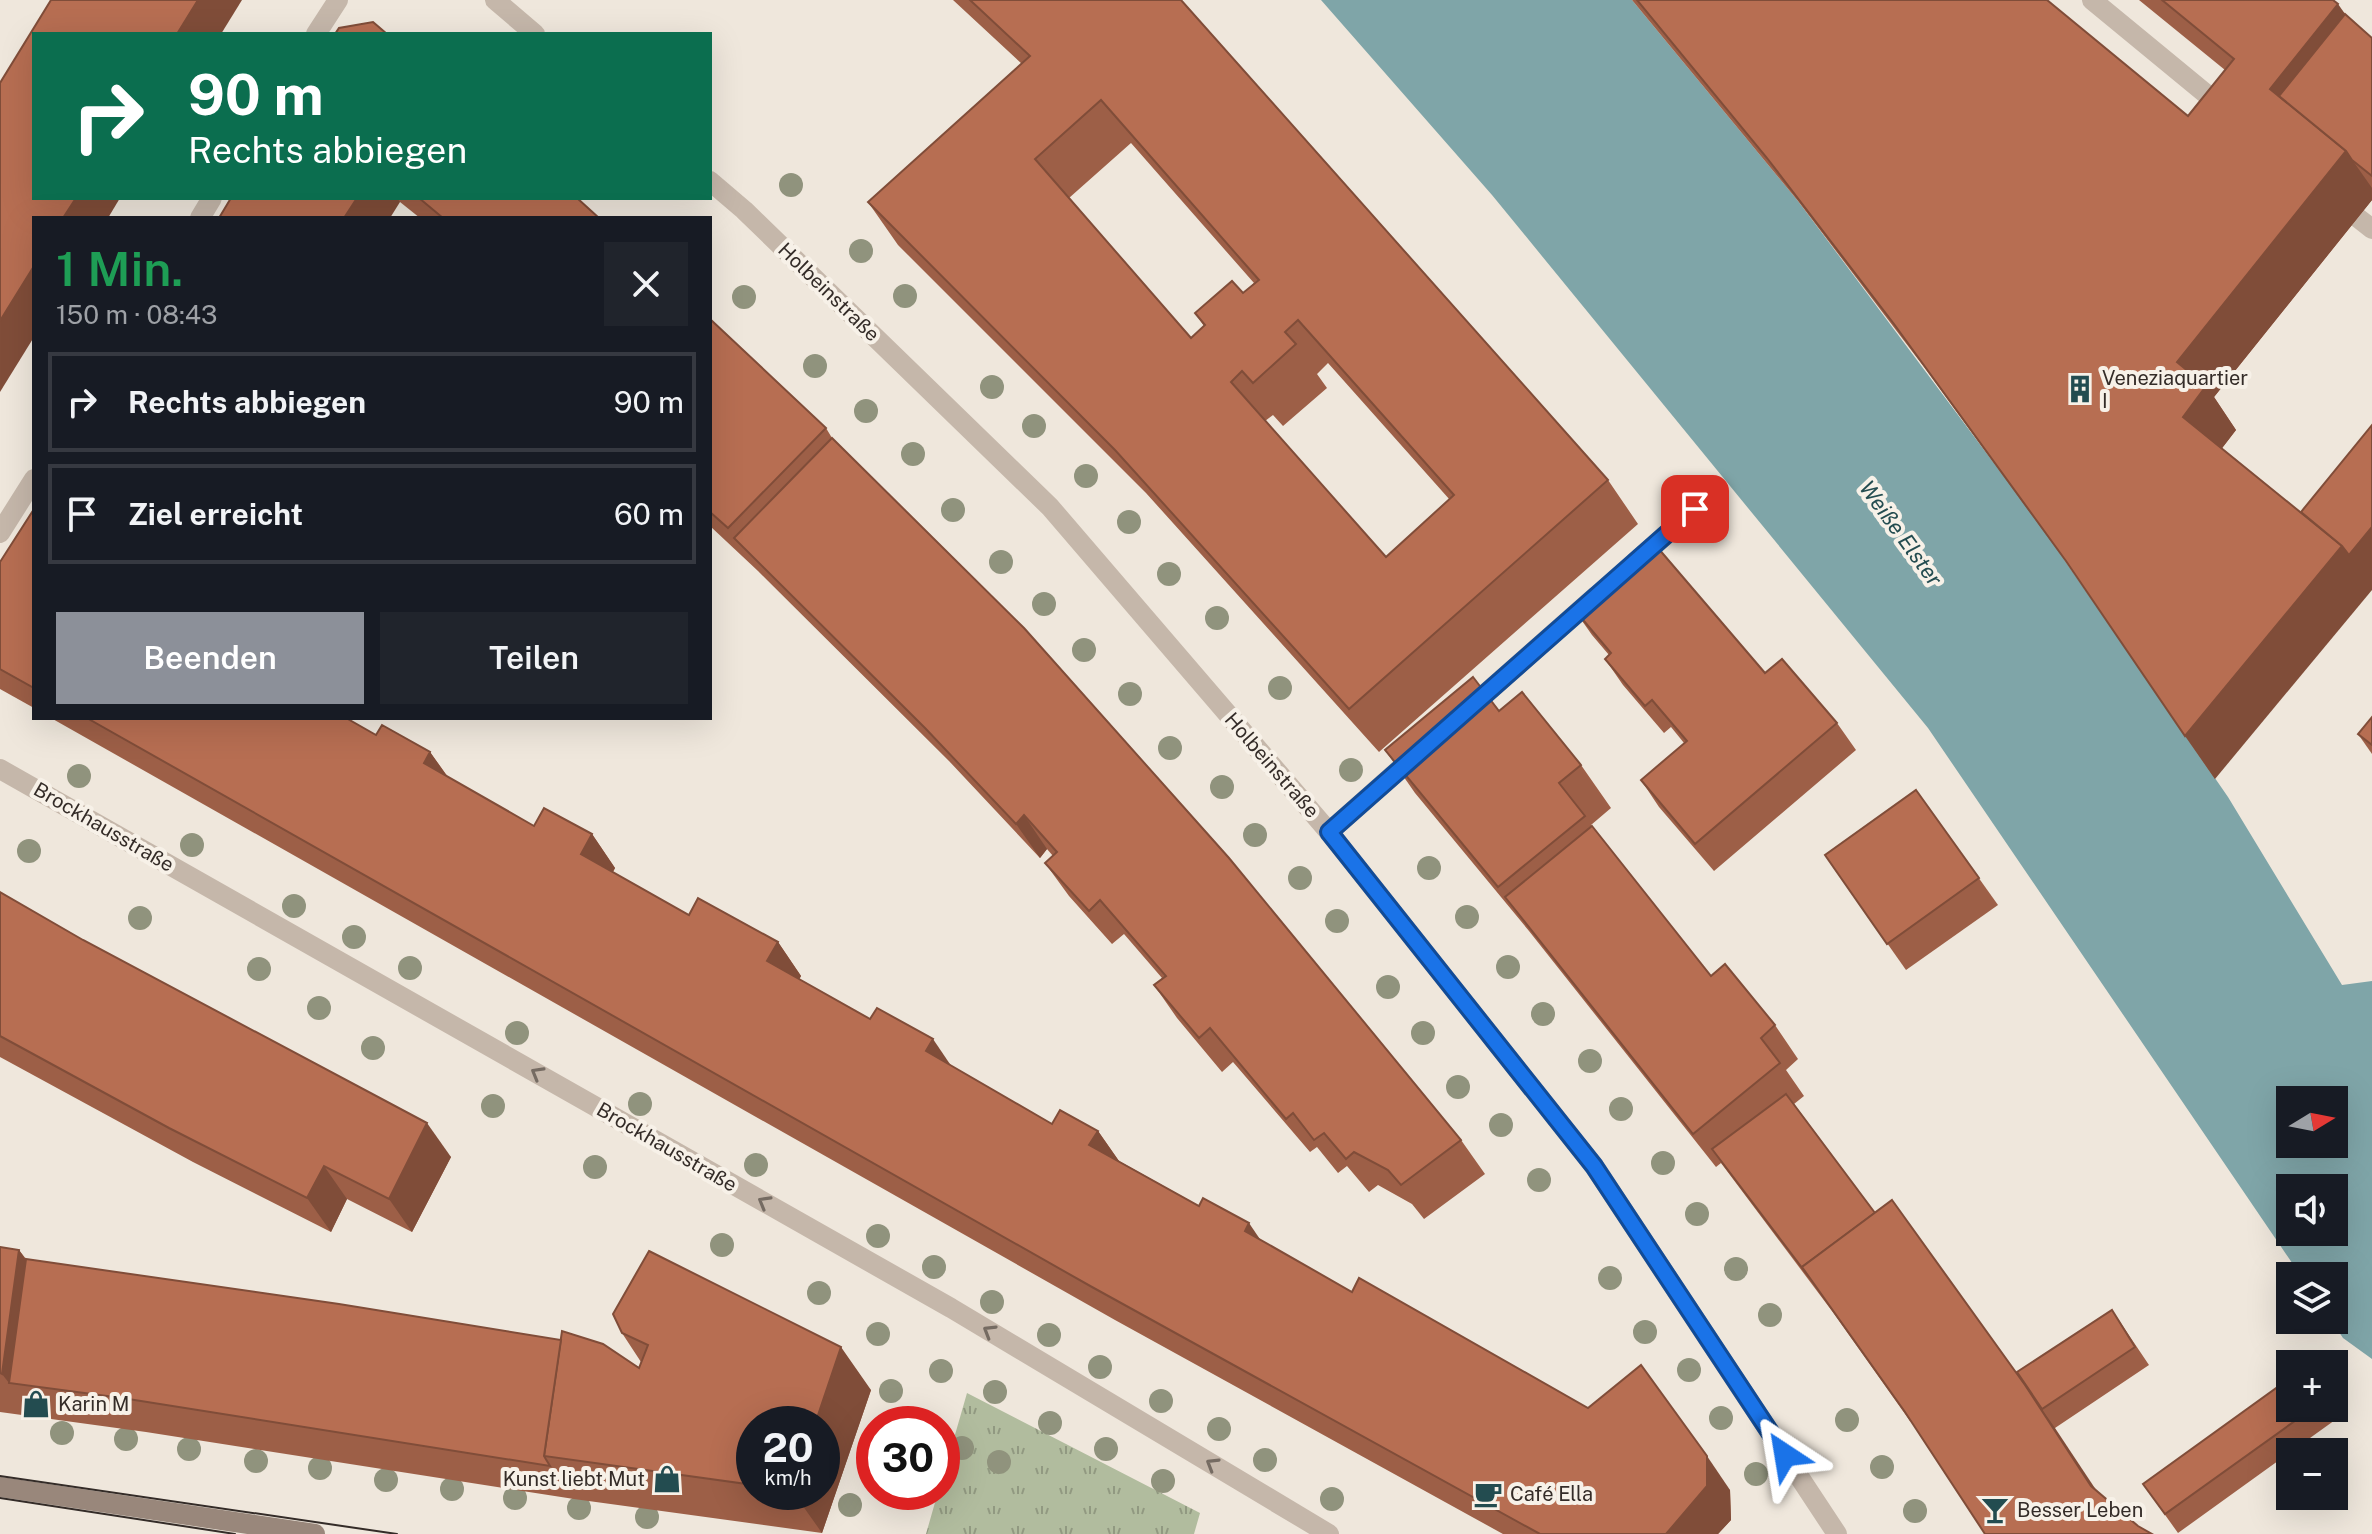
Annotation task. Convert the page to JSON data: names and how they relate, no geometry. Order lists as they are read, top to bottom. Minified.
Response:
{"streets":{"street":["Holbeinstraße","Brockhausstraße"]},"one_way":["Brockhausstraße"],"water":["Weiße Elster"],"places":{"building":["Veneziaquartier I"],"shop":["Karin M","Kunst liebt Mut"],"cafe":["Café Ella"],"bar":["Besser Leben"]},"north":"right","page":{"turn":["90 m","Rechts abbiegen"],"heading":["1 Min.","150 m · 08:43"],"list":[{"name":"Rechts abbiegen","value":"90 m"},{"name":"Ziel erreicht","value":"60 m"}],"buttons":["Beenden","Teilen"],"map_buttons":["+","−"],"speed":"20 km/h","limit":"30"}}
